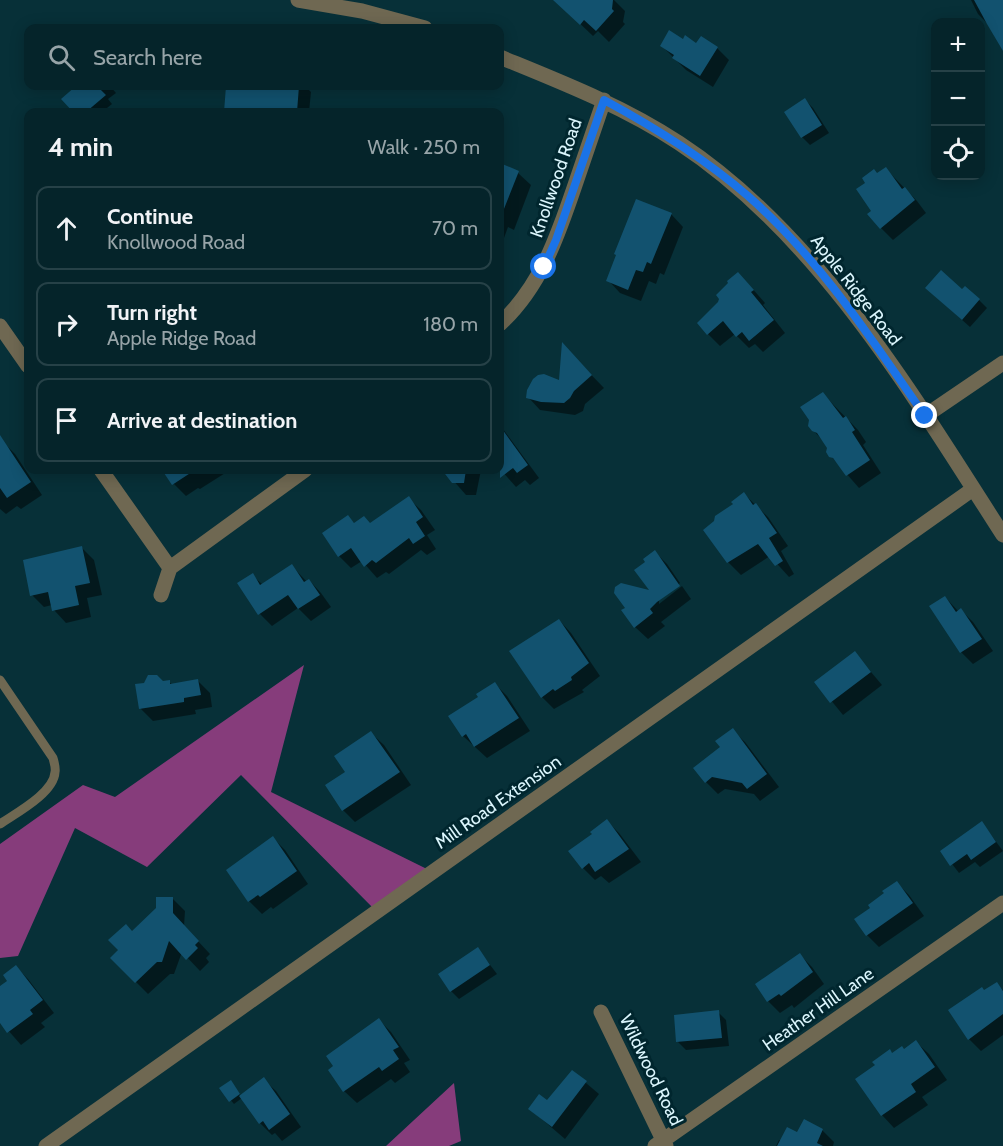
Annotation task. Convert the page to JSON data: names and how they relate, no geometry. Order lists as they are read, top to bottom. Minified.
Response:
{"streets":{"street":["Knollwood Road","Apple Ridge Road","Mill Road Extension","Heather Hill Lane","Wildwood Road"]},"crossings":[["Knollwood Road","Apple Ridge Road"],["Apple Ridge Road","Mill Road Extension"],["Heather Hill Lane","Wildwood Road"]],"page":{"map_buttons":["+","−"],"search":"Search here","heading":["4 min","Walk · 250 m"],"list":[["Continue","Knollwood Road","70 m"],["Turn right","Apple Ridge Road","180 m"],"Arrive at destination"]}}
